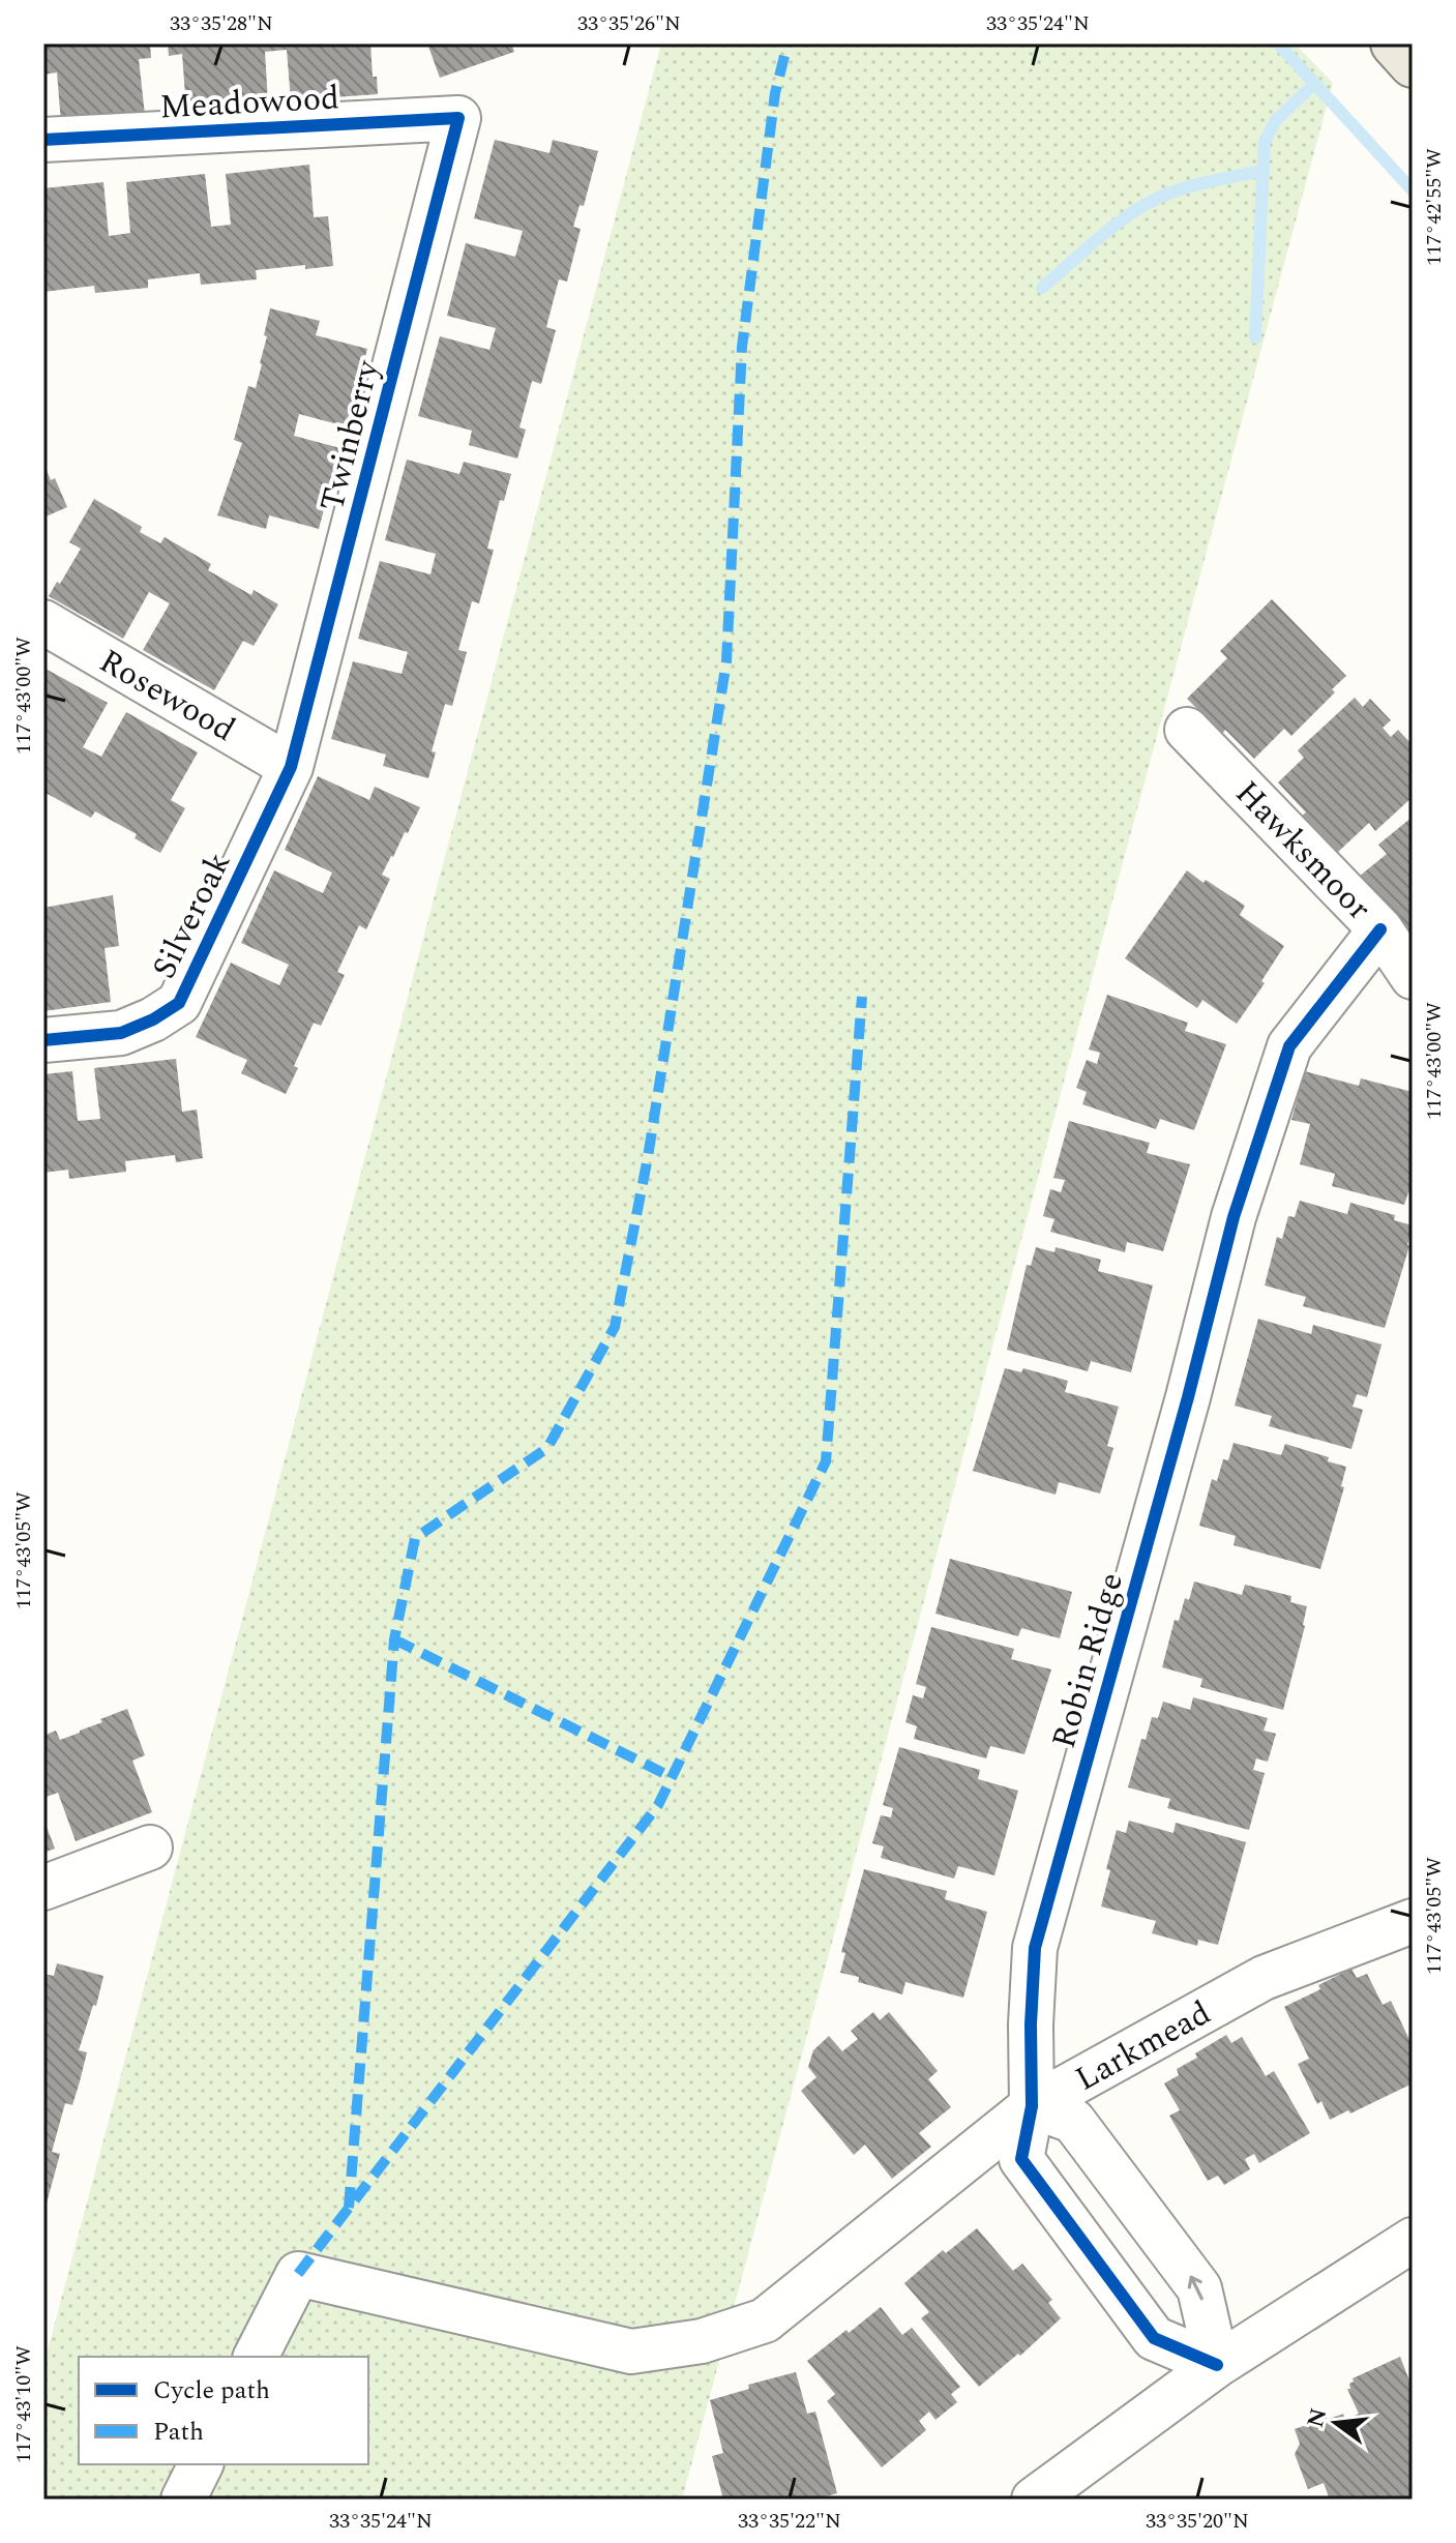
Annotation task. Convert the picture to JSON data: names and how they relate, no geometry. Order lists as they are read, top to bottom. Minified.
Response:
{"streets":{"street":["Meadowood","Twinberry","Rosewood","Hawksmoor","Silveroak","Robin Ridge","Larkmead"]},"crossings":[["Meadowood","Twinberry"],["Twinberry","Rosewood"],["Twinberry","Silveroak"],["Rosewood","Silveroak"],["Hawksmoor","Robin Ridge"],["Robin Ridge","Larkmead"]],"legend":["Cycle path","Path"],"north":"left","coordinates":["33°35'28\"N","33°35'26\"N","33°35'24\"N","117°42'55\"W","117°43'00\"W","117°43'05\"W","117°43'10\"W","33°35'22\"N","33°35'20\"N"]}
